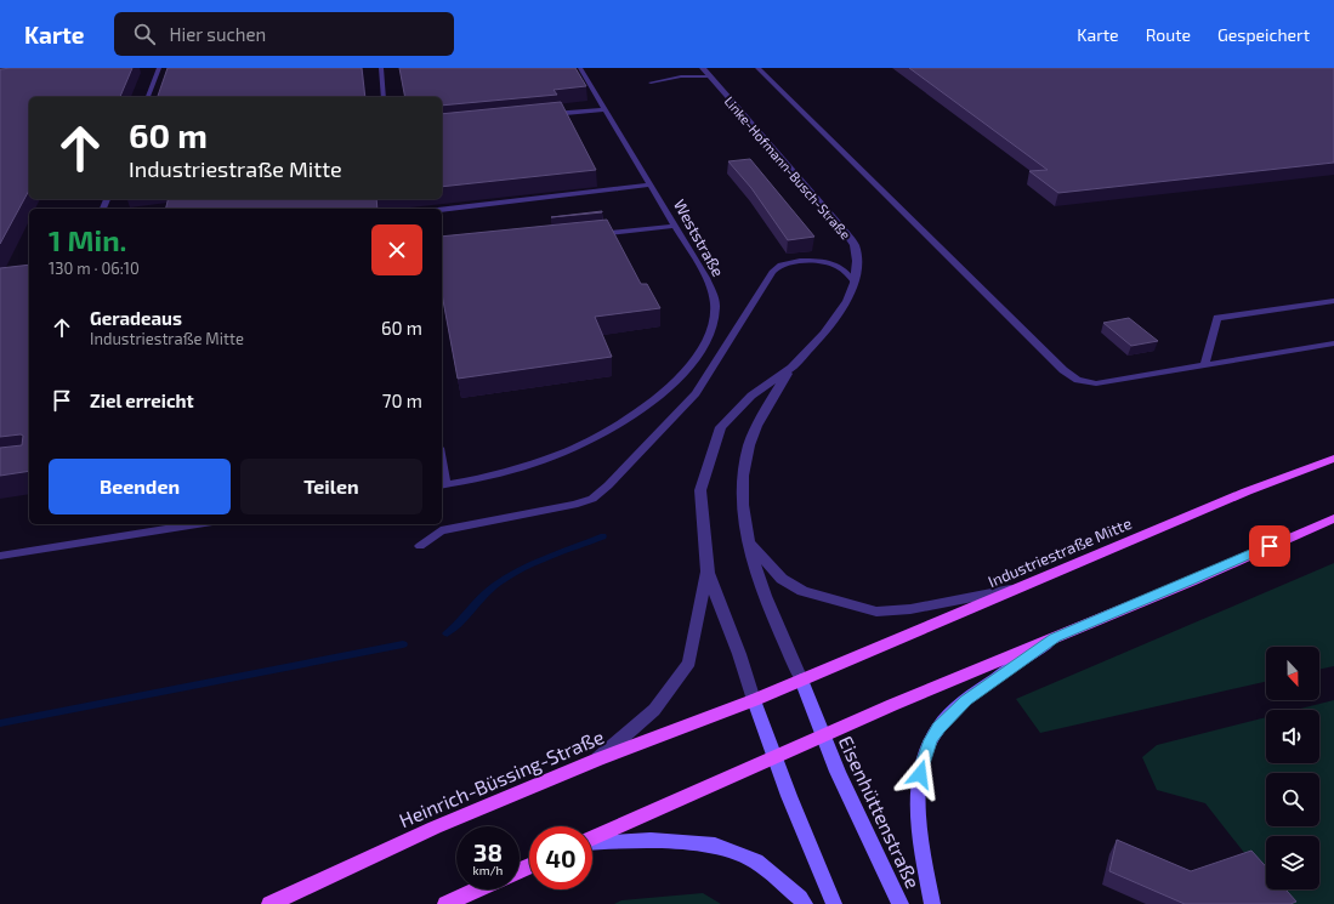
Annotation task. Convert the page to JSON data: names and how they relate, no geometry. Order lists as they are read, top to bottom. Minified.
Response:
{"streets":{"main road":["Industriestraße Mitte","Heinrich-Büssing-Straße"],"street":["Linke-Hofmann-Busch-Straße","Eisenhüttenstraße"],"lane":["Weststraße"]},"crossings":[["Linke-Hofmann-Busch-Straße","Industriestraße Mitte"],["Linke-Hofmann-Busch-Straße","Heinrich-Büssing-Straße"],["Linke-Hofmann-Busch-Straße","Eisenhüttenstraße"],["Industriestraße Mitte","Heinrich-Büssing-Straße"],["Industriestraße Mitte","Eisenhüttenstraße"]],"north":"bottom","page":{"header":"Karte","search":"Hier suchen","nav":["Karte","Route","Gespeichert"],"turn":["60 m","Industriestraße Mitte"],"heading":["1 Min.","130 m · 06:10"],"list":[{"name":"Geradeaus","note":"Industriestraße Mitte","value":"60 m"},{"name":"Ziel erreicht","value":"70 m"}],"buttons":["Beenden","Teilen"],"speed":"38 km/h","limit":"40"}}
